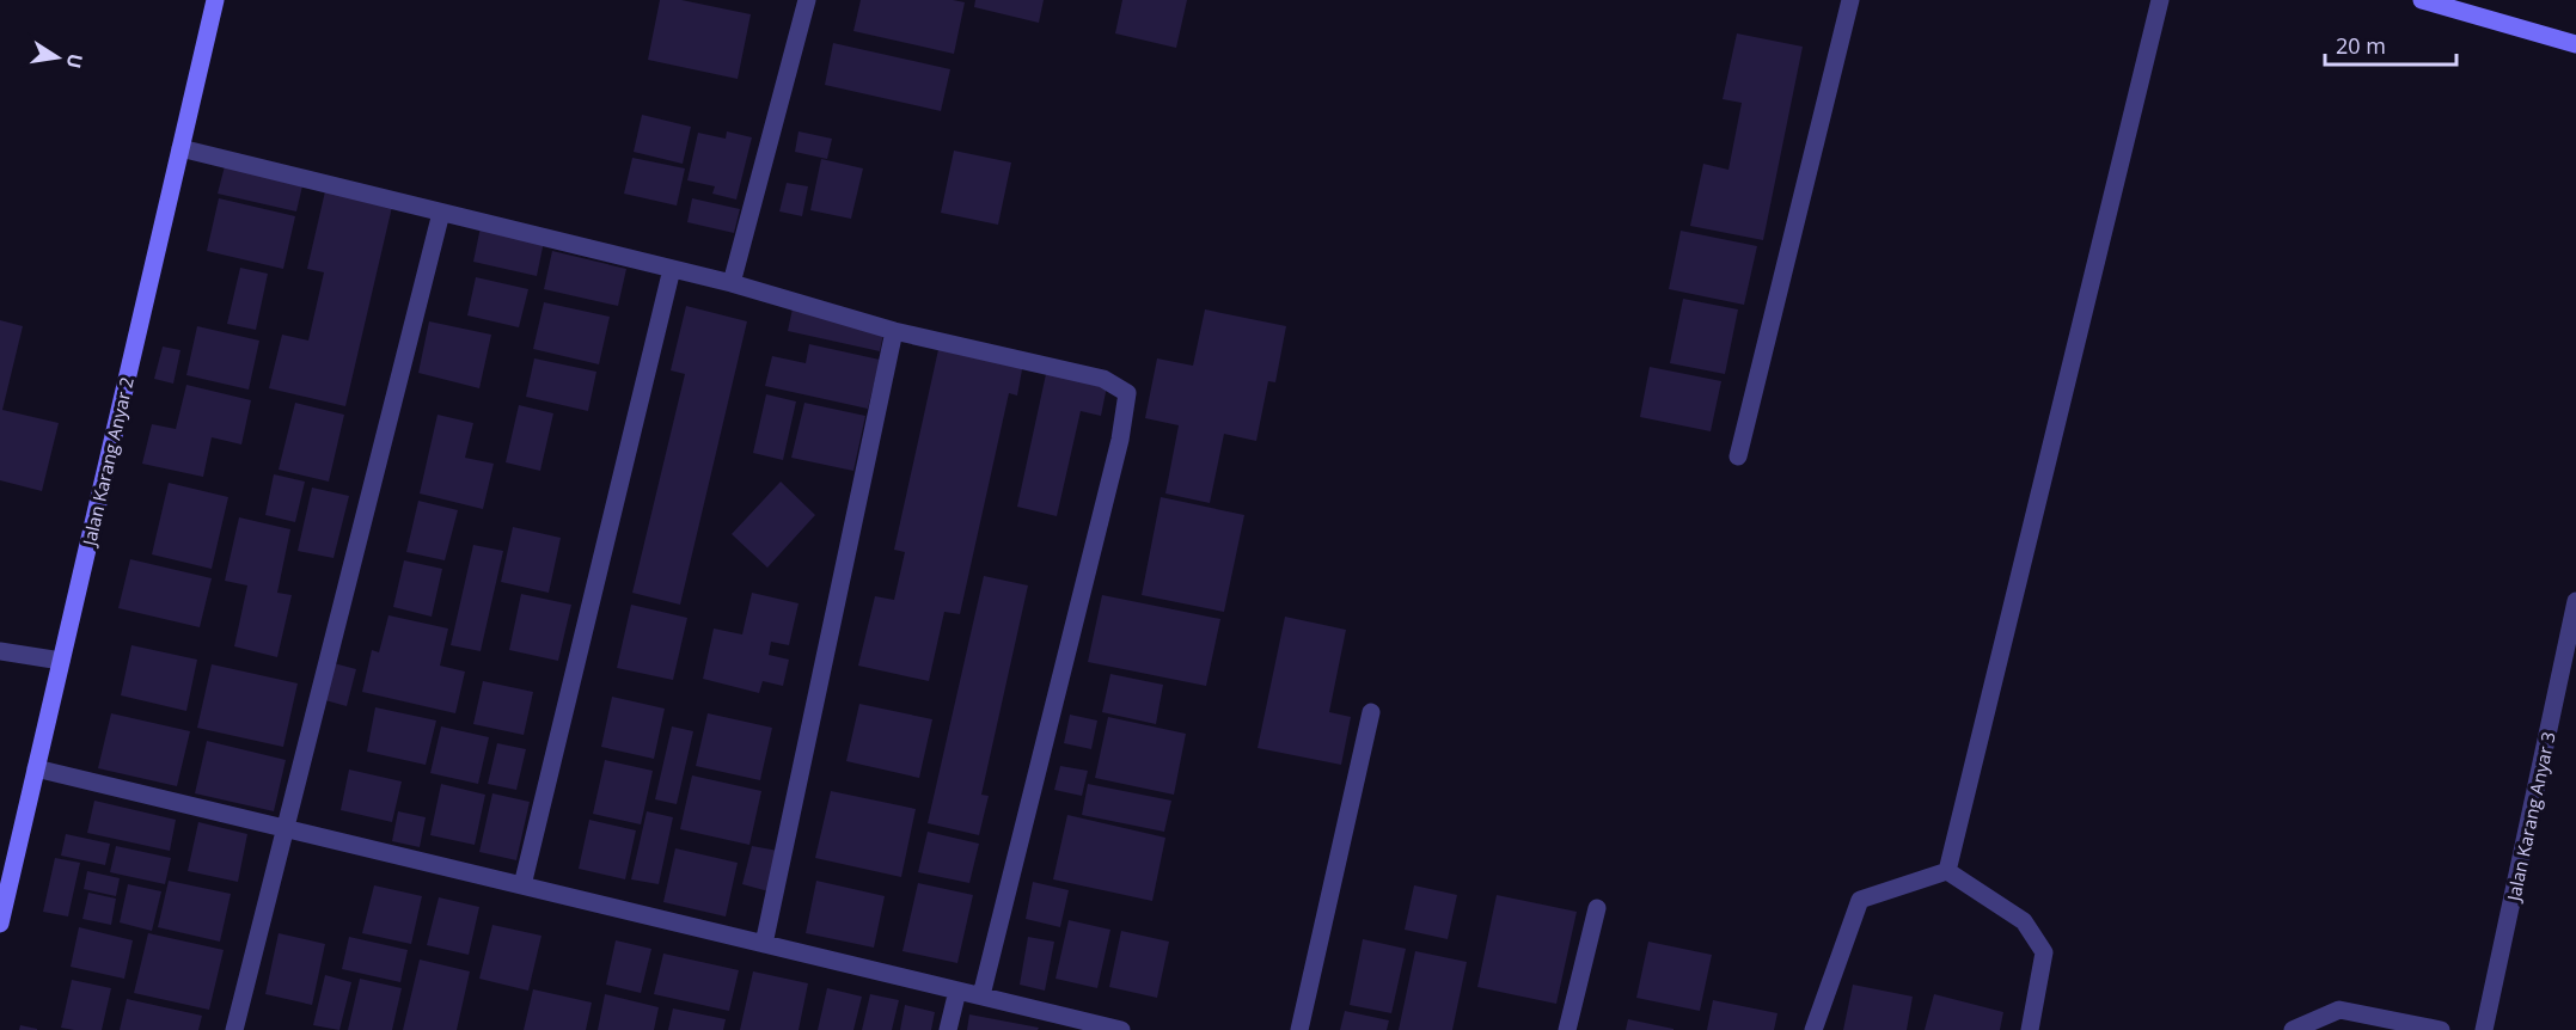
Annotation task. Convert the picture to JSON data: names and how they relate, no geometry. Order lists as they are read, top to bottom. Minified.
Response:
{"streets":{"street":["Jalan Karang Anyar 2","Jalan Karang Anyar 3"]},"scale_bar":"20 m","north":"right"}
